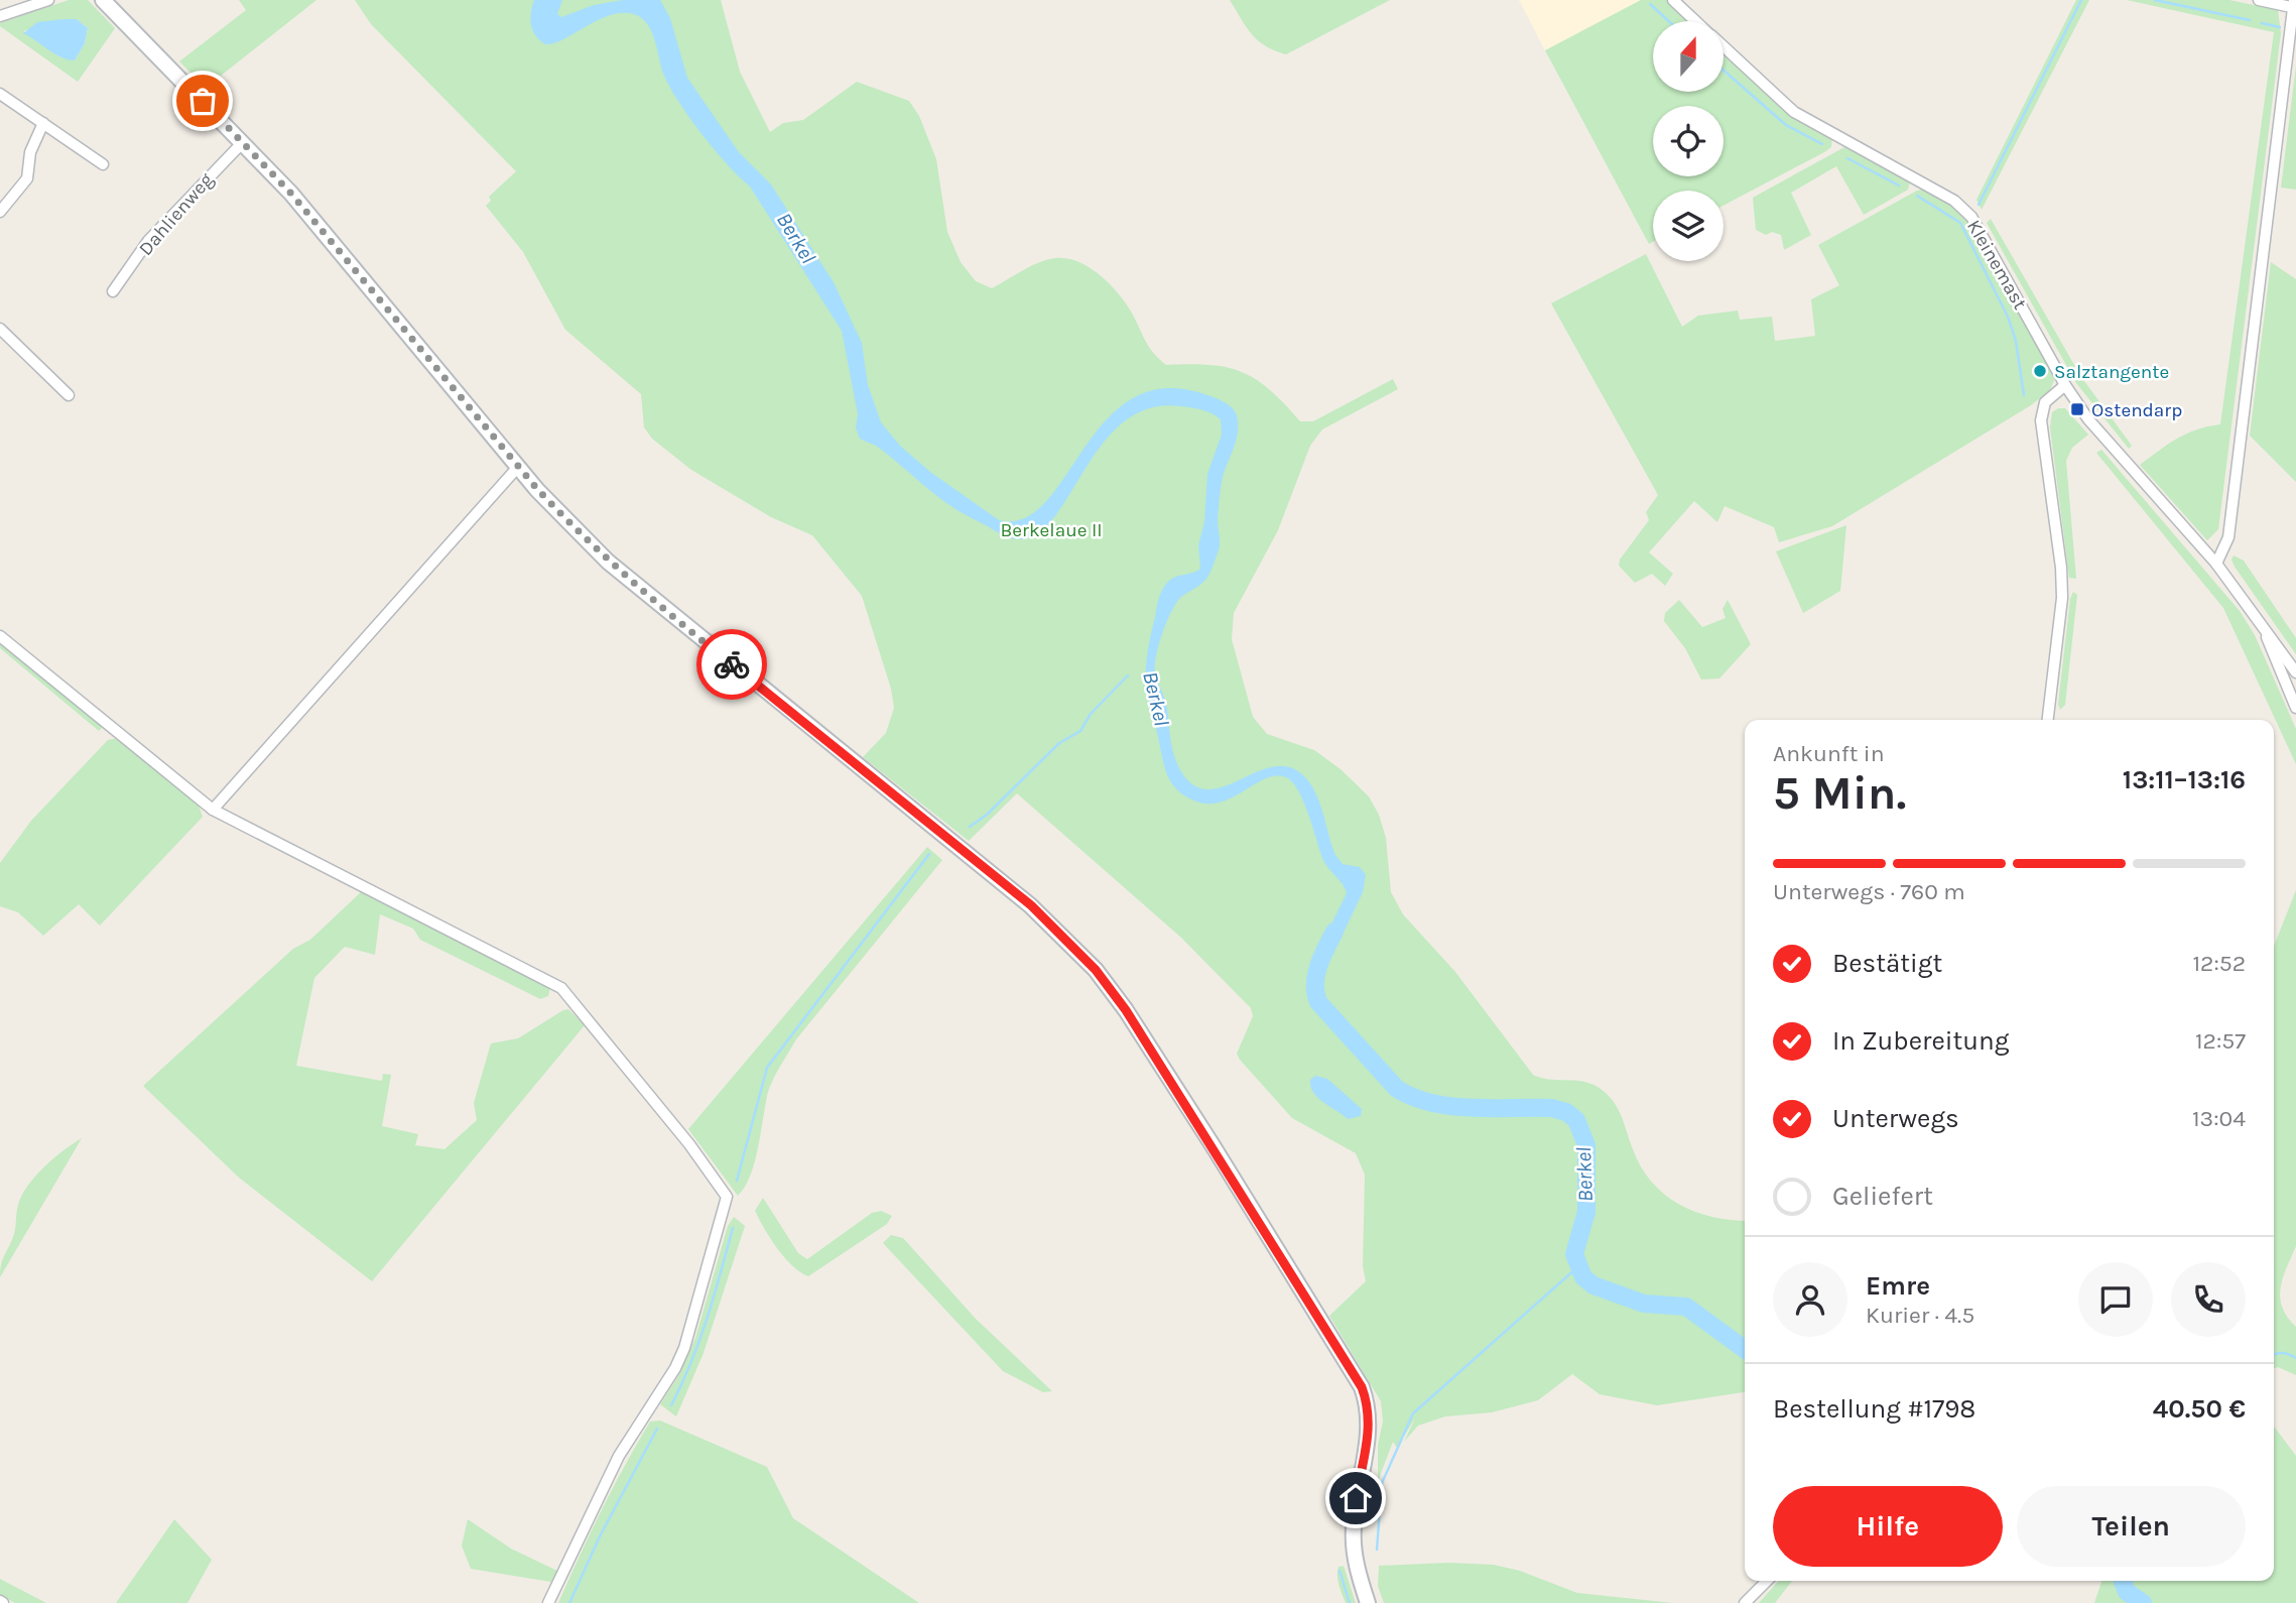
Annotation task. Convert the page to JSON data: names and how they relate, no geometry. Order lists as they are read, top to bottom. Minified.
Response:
{"streets":{"street":["Dahlienweg","Kleinemast"]},"water":["Berkel"],"parks":["Berkelaue II"],"places":{"other":["Salztangente"],"transit":["Ostendarp"]},"north":"top","page":{"heading":["5 Min.","Ankunft in","13:11–13:16"],"panel":["Emre","Kurier · 4.5","Bestellung #1798","40.50 €"],"bar":"Unterwegs · 760 m","list":[["Bestätigt","12:52"],["In Zubereitung","12:57"],["Unterwegs","13:04"],"Geliefert"],"buttons":["Hilfe","Teilen"]}}
